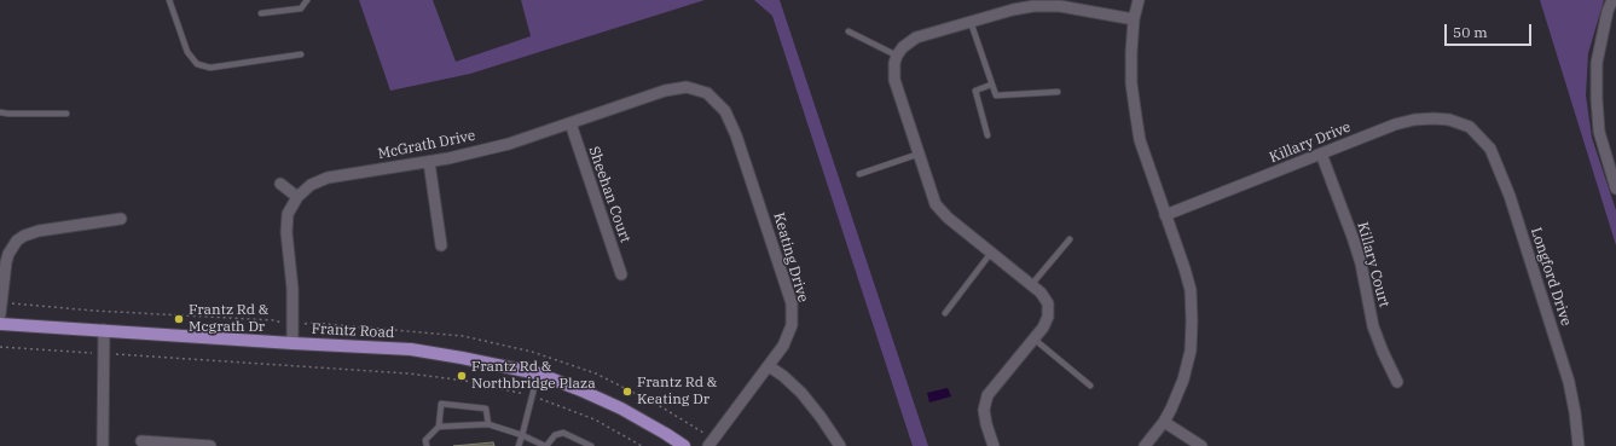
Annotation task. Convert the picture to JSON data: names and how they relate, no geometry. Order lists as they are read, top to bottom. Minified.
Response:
{"streets":{"main road":["Frantz Road"],"street":["Killary Drive","McGrath Drive","Sheehan Court","Keating Drive","Killary Court","Longford Drive"]},"crossings":[["Killary Drive","Killary Court"],["Killary Drive","Longford Drive"],["McGrath Drive","Sheehan Court"],["McGrath Drive","Keating Drive"],["McGrath Drive","Frantz Road"]],"places":["Frantz Rd & Mcgrath Dr","Frantz Rd & Northbridge Plaza","Frantz Rd & Keating Dr"],"scale_bar":"50 m"}
